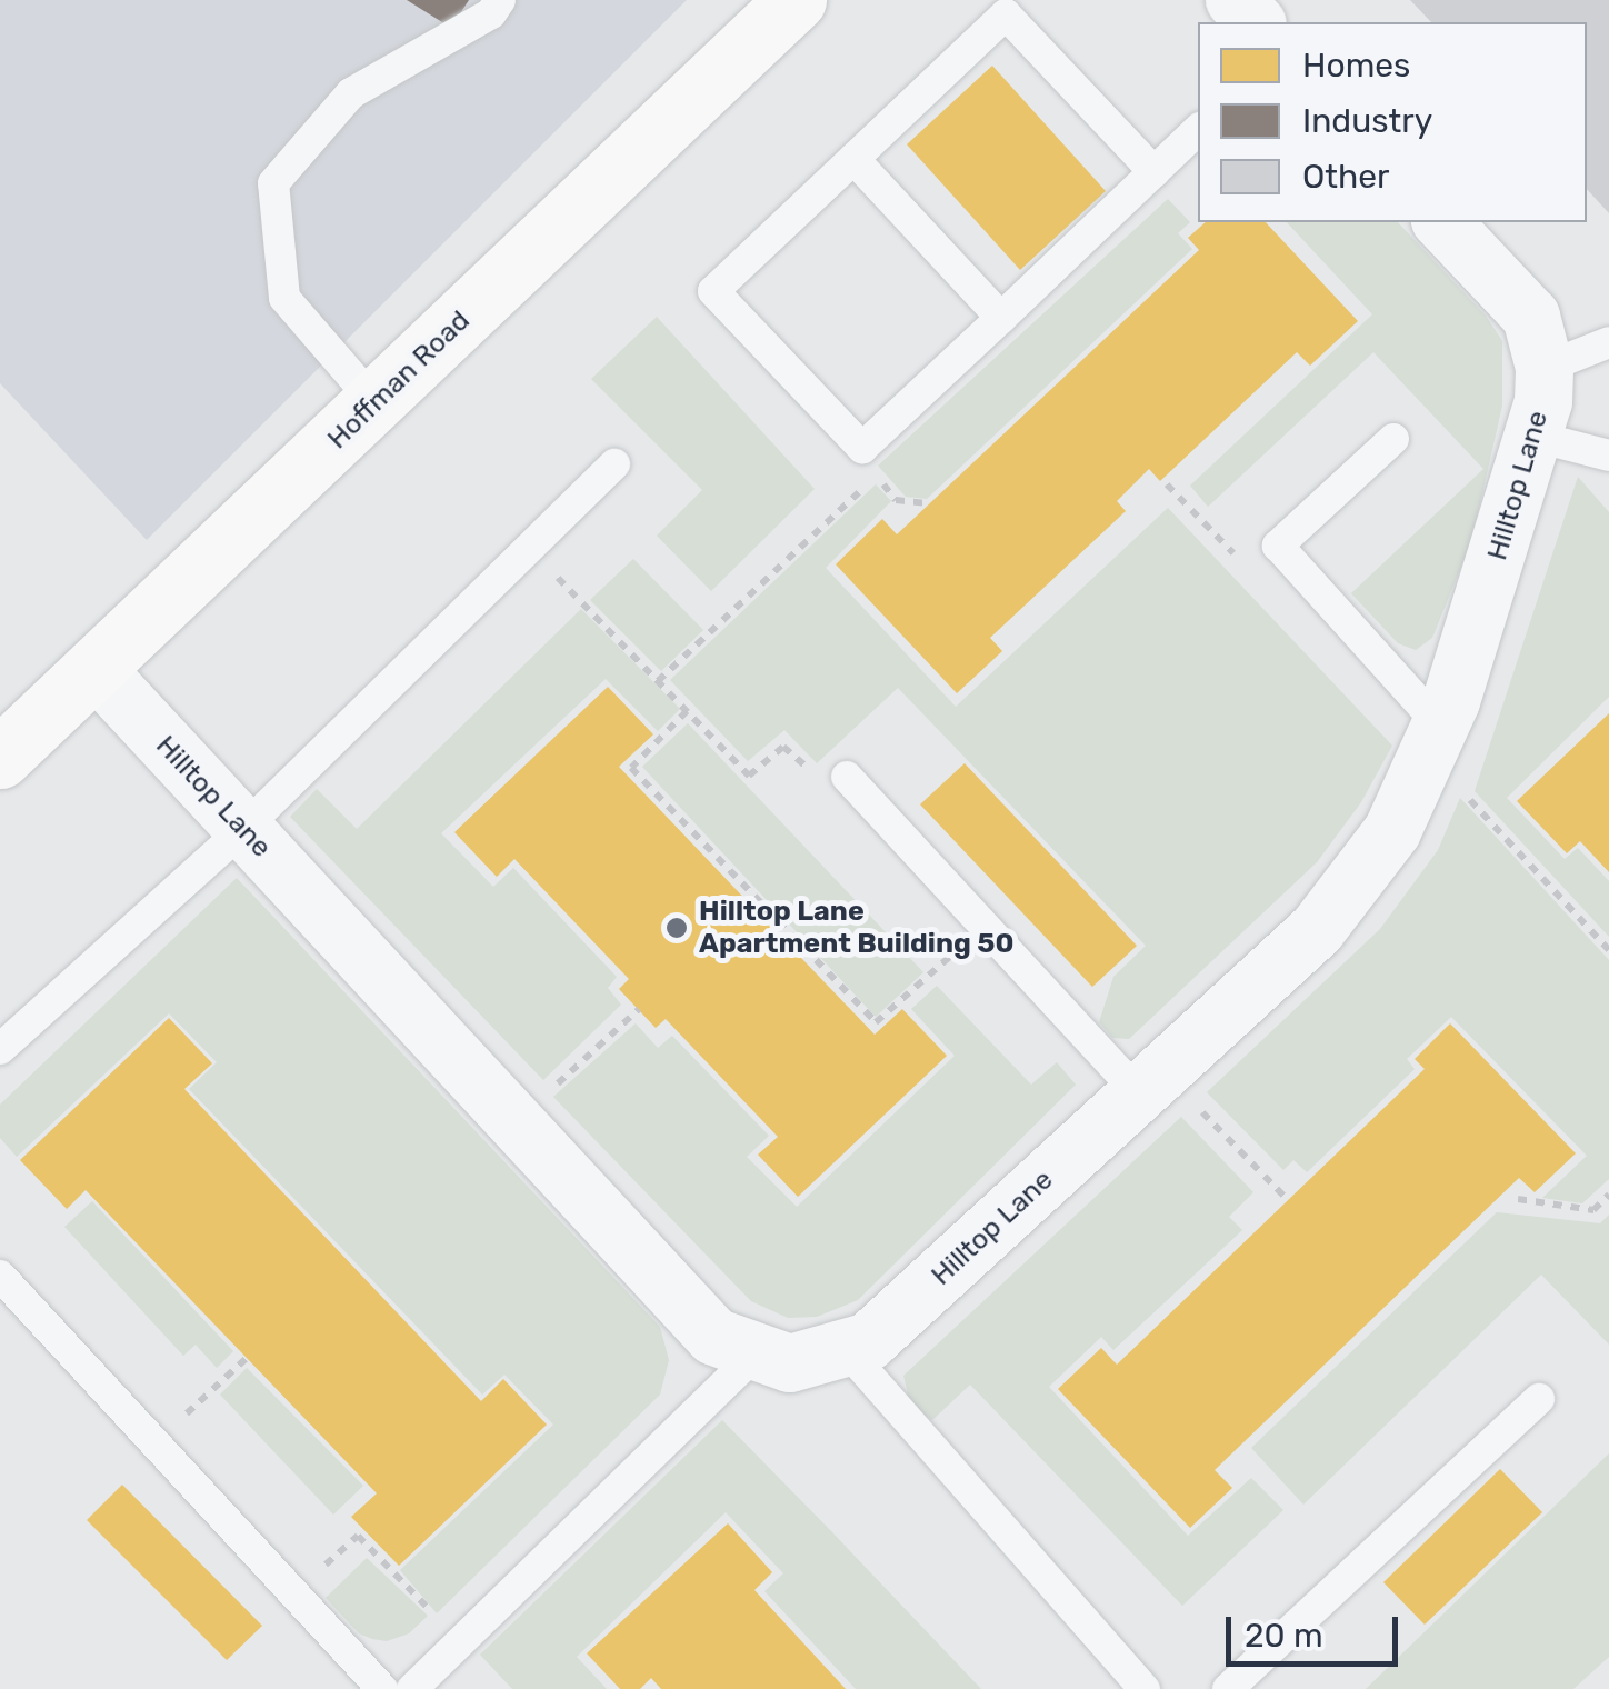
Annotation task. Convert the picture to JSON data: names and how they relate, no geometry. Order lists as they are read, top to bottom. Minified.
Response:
{"streets":{"main road":["Hoffman Road"],"street":["Hilltop Lane"]},"crossings":[["Hoffman Road","Hilltop Lane"]],"places":["Hilltop Lane Apartment Building 50"],"legend":["Homes","Industry","Other"],"scale_bar":"20 m"}
